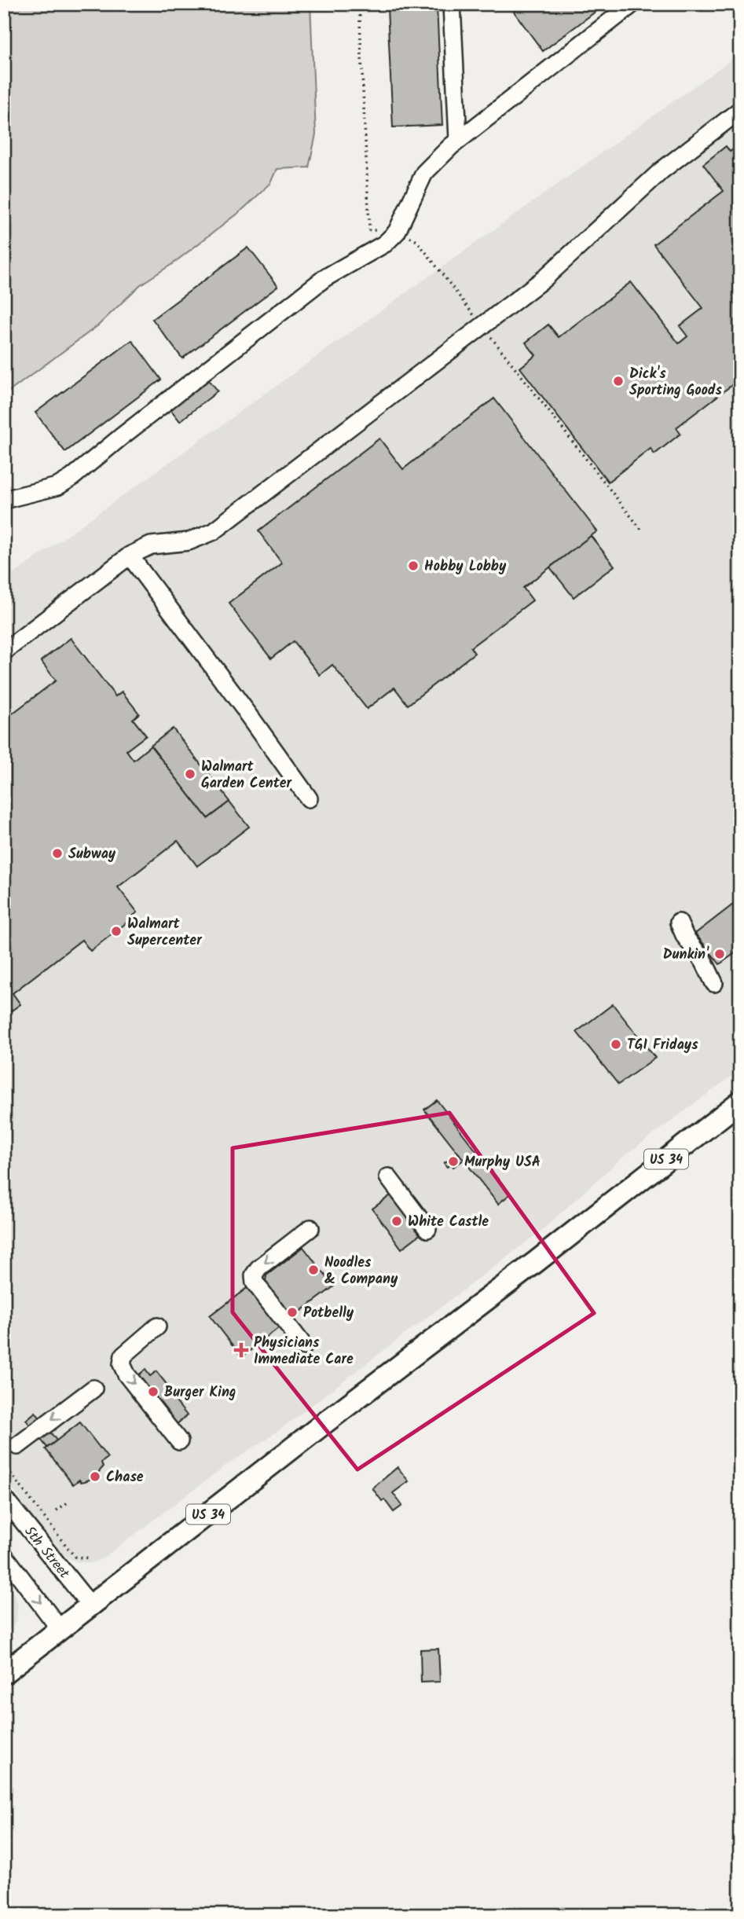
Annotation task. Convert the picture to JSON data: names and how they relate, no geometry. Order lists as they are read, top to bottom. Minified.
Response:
{"streets":{"main road":["US 34"],"street":["5th Street"]},"crossings":[["US 34","5th Street"]],"places":{"other":["Dick's Sporting Goods","Hobby Lobby","Walmart Garden Center","Subway","Walmart Supercenter","Dunkin'","TGI Fridays","Murphy USA","White Castle","Noodles & Company","Potbelly","Burger King","Chase"],"health":["Physicians Immediate Care"]}}
